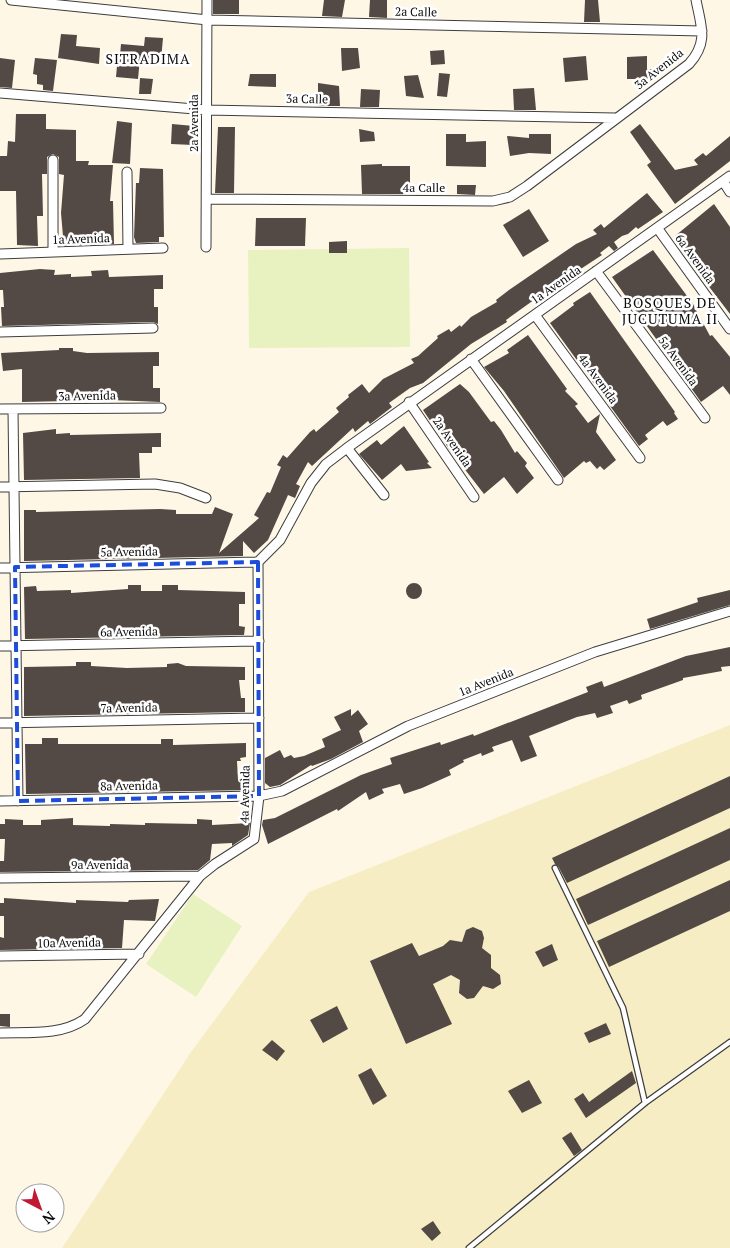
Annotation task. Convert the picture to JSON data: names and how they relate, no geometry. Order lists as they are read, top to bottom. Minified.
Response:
{"streets":{"street":["2a Calle","3a Avenida","3a Calle","2a Avenida","4a Calle","1a Avenida","6a Avenida","5a Avenida","4a Avenida","7a Avenida","8a Avenida","9a Avenida","10a Avenida"]},"crossings":[["2a Calle","3a Avenida"],["2a Calle","2a Avenida"],["3a Avenida","3a Calle"],["3a Avenida","4a Calle"],["3a Calle","2a Avenida"],["3a Calle","4a Calle"],["2a Avenida","4a Calle"],["2a Avenida","1a Avenida"],["1a Avenida","6a Avenida"],["1a Avenida","5a Avenida"],["1a Avenida","4a Avenida"],["1a Avenida","8a Avenida"],["6a Avenida","4a Avenida"],["5a Avenida","4a Avenida"],["4a Avenida","7a Avenida"],["4a Avenida","8a Avenida"],["4a Avenida","9a Avenida"],["4a Avenida","10a Avenida"]],"districts":["SITRADIMA","BOSQUES DE JUCUTUMA II"],"north":"bottom right"}
